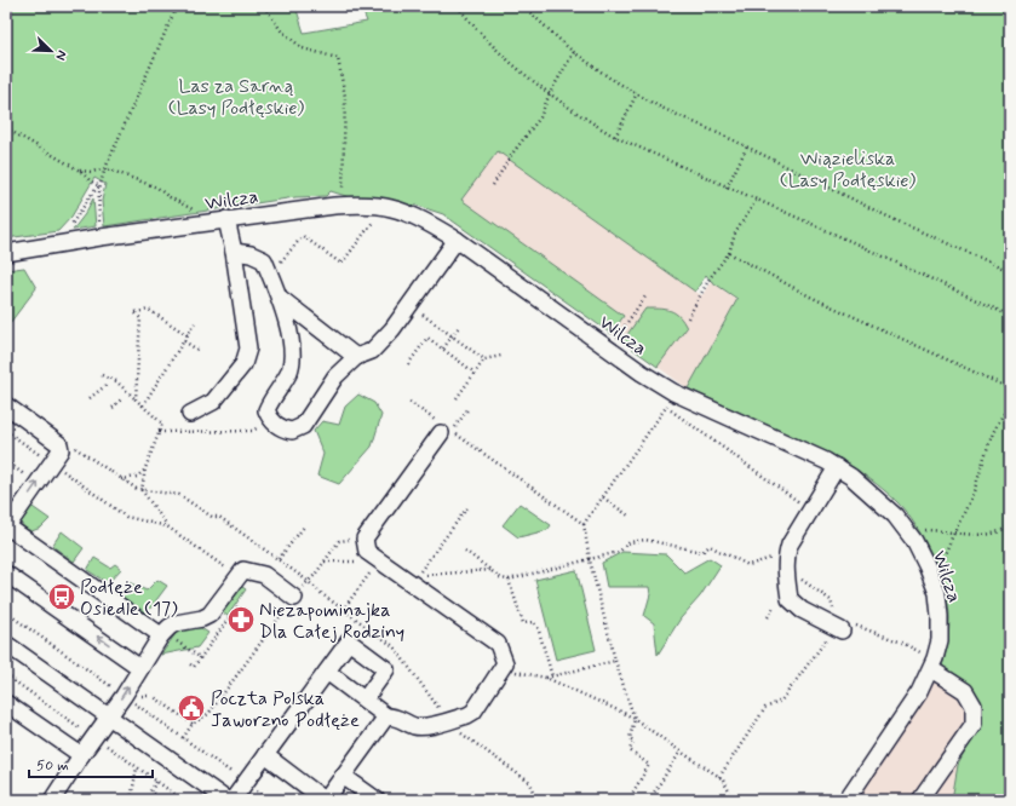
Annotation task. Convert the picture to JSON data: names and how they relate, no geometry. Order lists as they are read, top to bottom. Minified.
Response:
{"streets":{"street":["Wilcza"]},"parks":["Las za Sarną (Lasy Podłęskie)","Wiązieliska (Lasy Podłęskie)"],"places":{"bus stop":["Podłęże Osiedle (17)"],"pharmacy":["Niezapominajka Dla Całej Rodziny"],"public building":["Poczta Polska Jaworzno Podłęże"]},"scale_bar":"50 m","north":"bottom right"}
